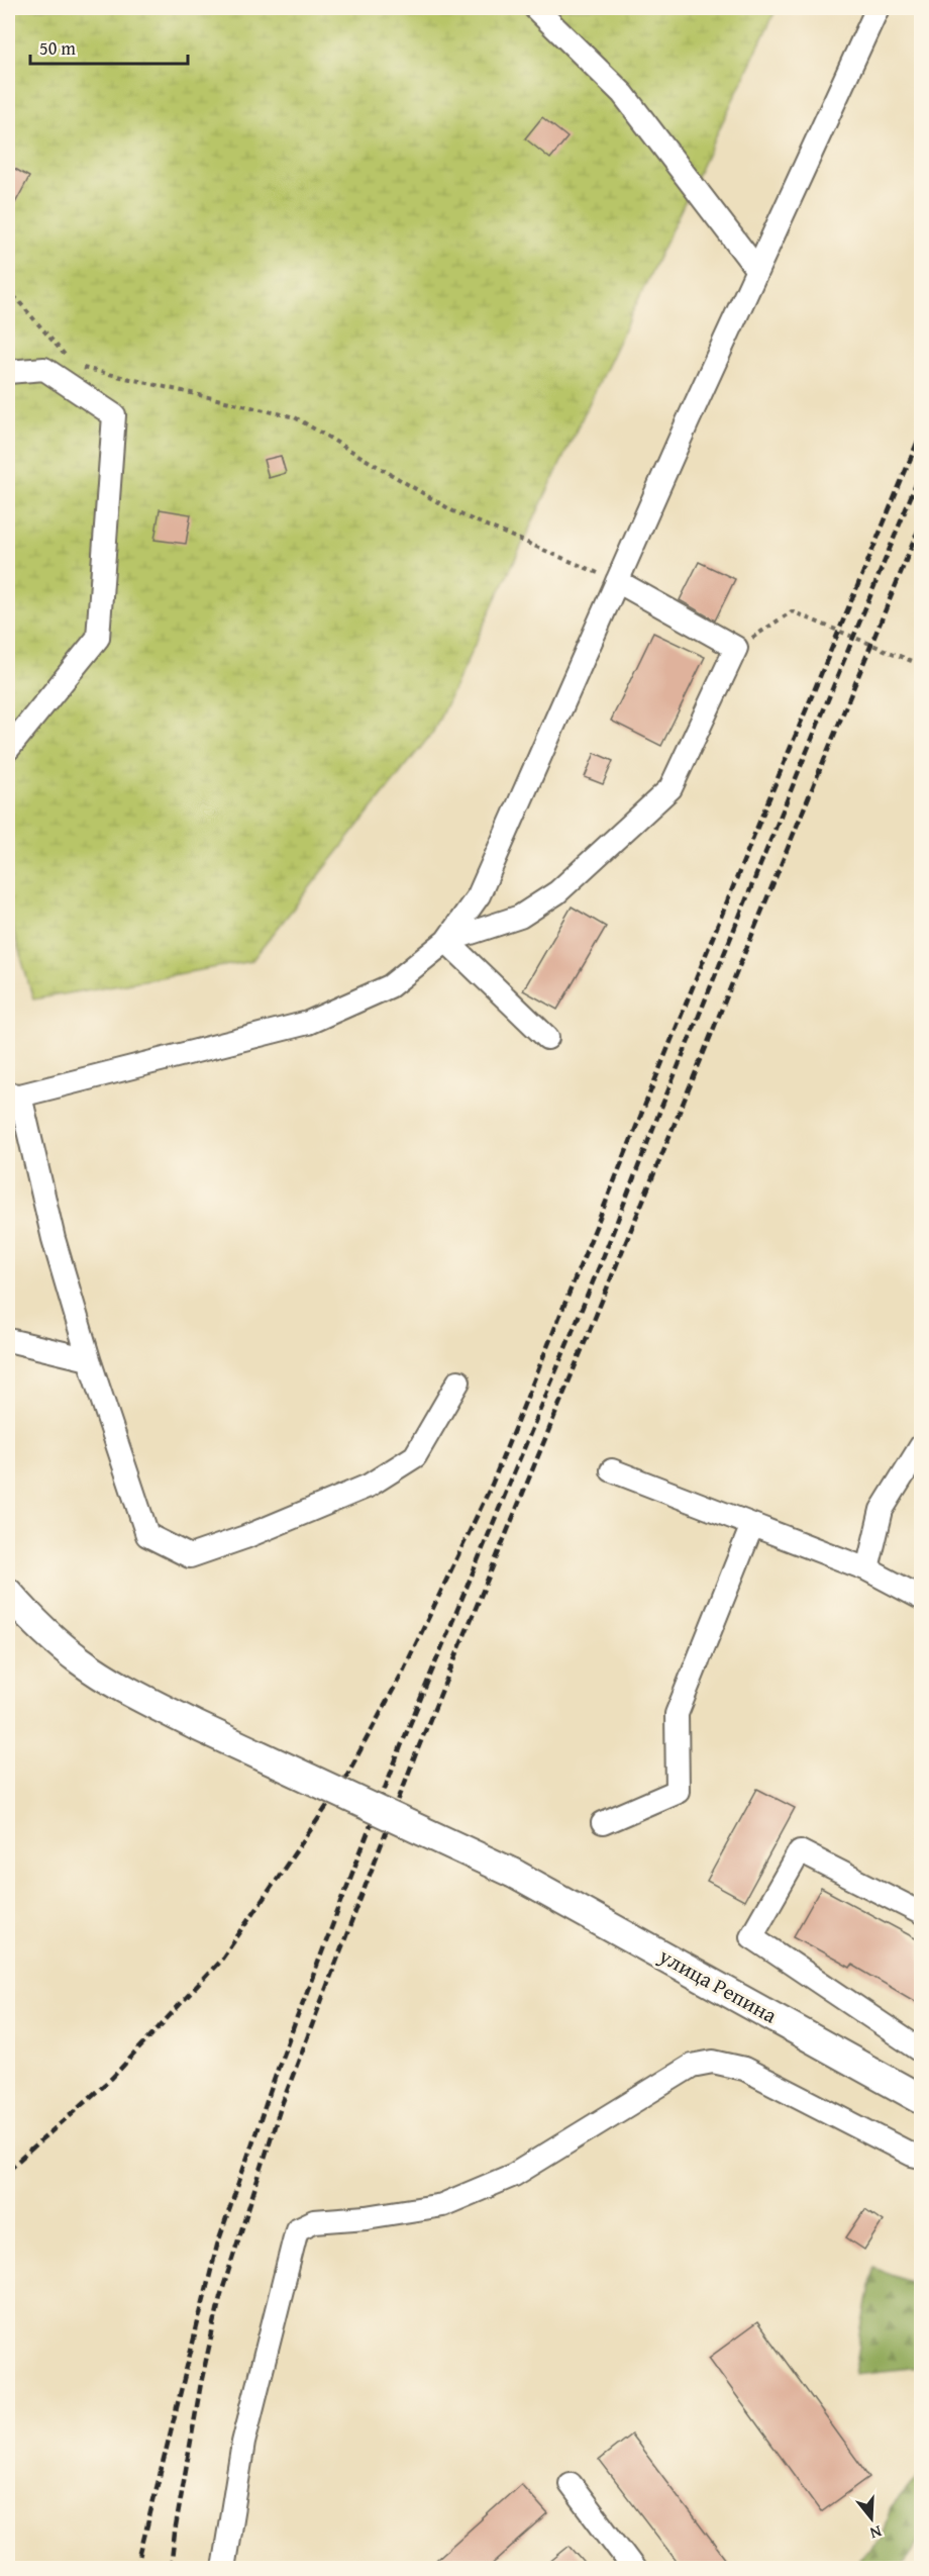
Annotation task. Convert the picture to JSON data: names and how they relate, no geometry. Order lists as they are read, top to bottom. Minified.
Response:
{"streets":{"main road":["улица Репина"]},"scale_bar":"50 m","north":"bottom"}
